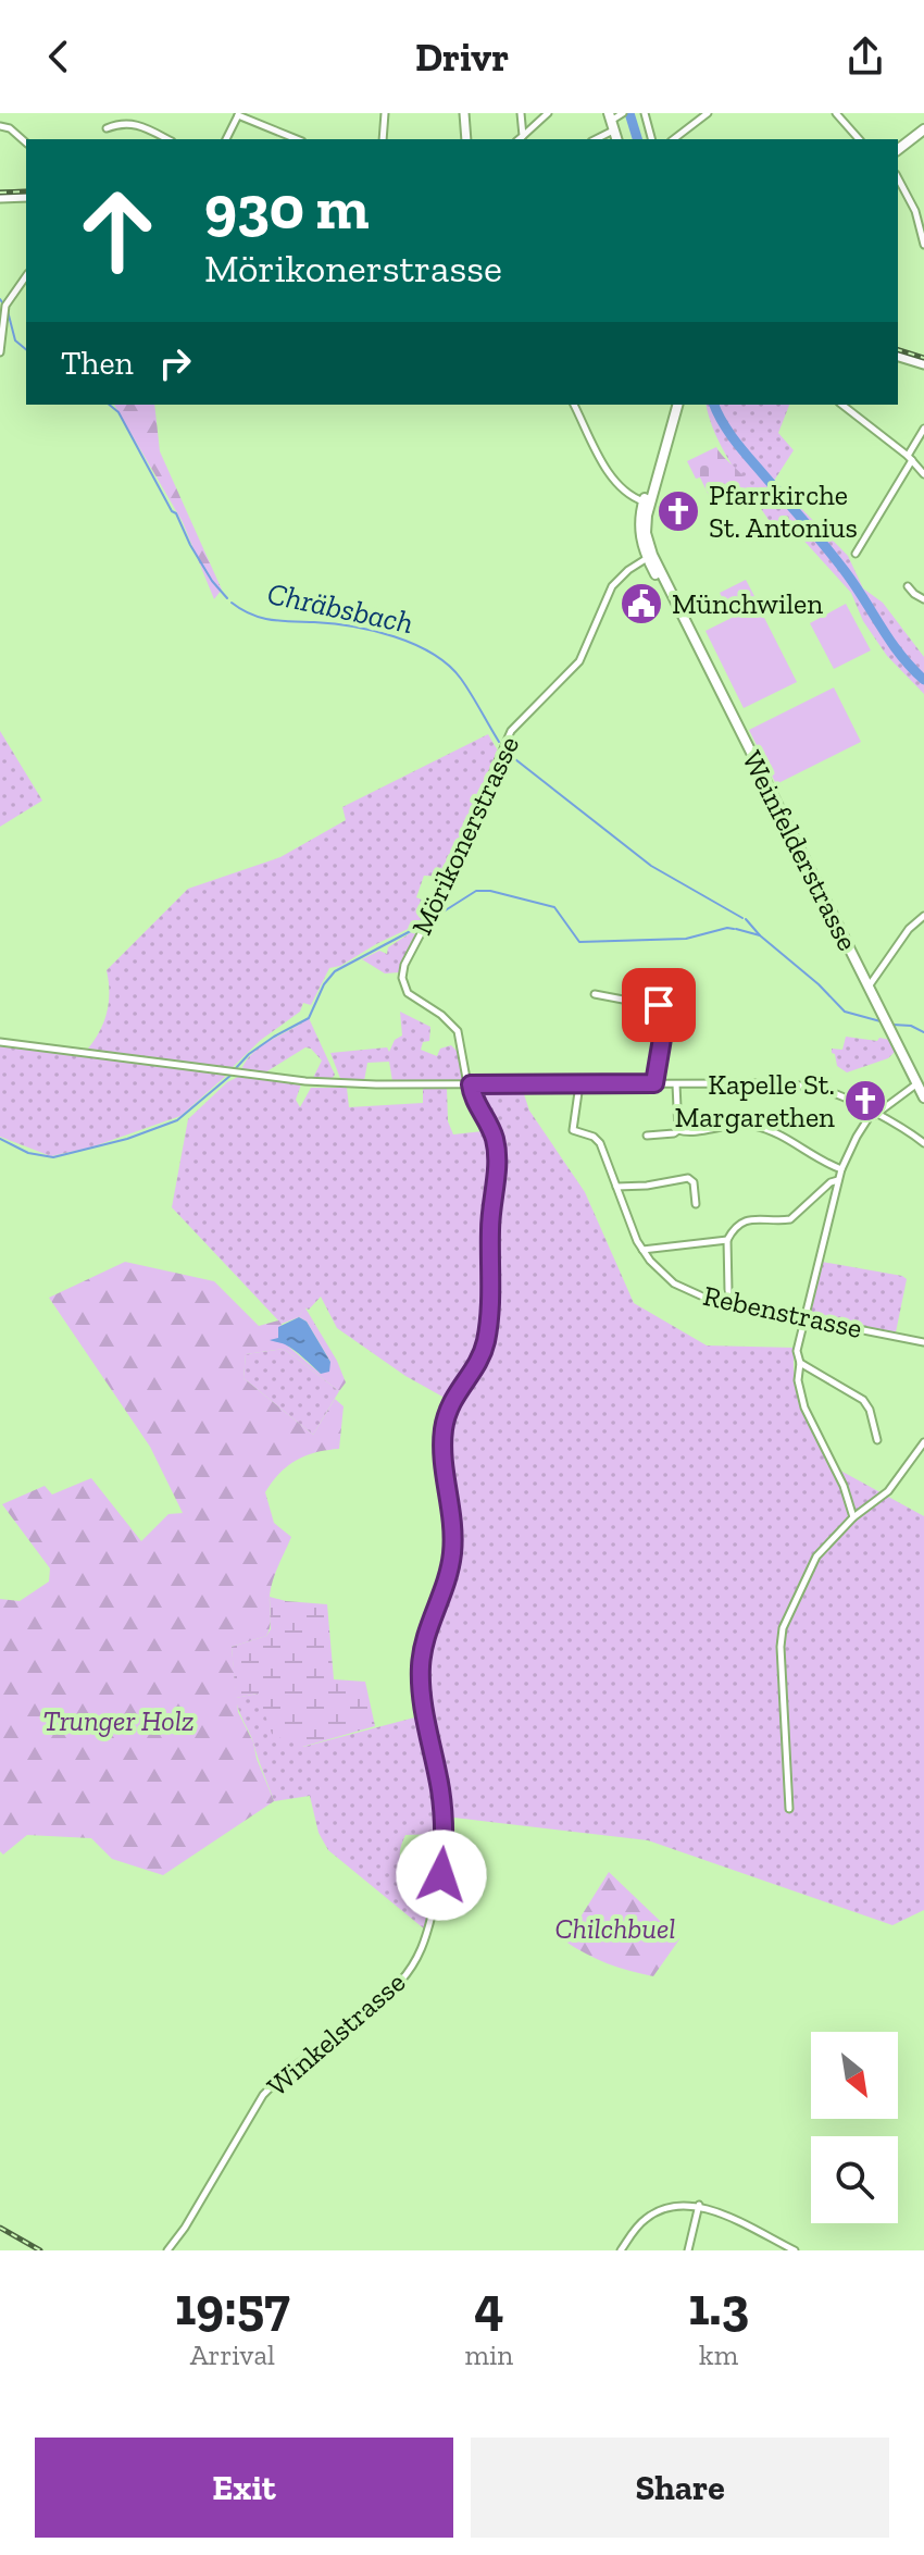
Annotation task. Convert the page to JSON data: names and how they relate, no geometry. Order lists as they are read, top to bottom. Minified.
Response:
{"streets":{"main road":["Weinfelderstrasse"],"street":["Mörikonerstrasse","Rebenstrasse","Winkelstrasse"]},"crossings":[["Mörikonerstrasse","Weinfelderstrasse"],["Mörikonerstrasse","Winkelstrasse"]],"water":["Chräbsbach"],"parks":["Trunger Holz","Chilchbuel"],"places":{"church":["Pfarrkirche St. Antonius","Kapelle St. Margarethen"],"public building":["Münchwilen"]},"north":"bottom right","page":{"header":"Drivr","turn":["930 m","Mörikonerstrasse"],"then":"Then","eta":["19:57","Arrival","4","min","1.3","km"],"buttons":["Exit","Share"]}}
